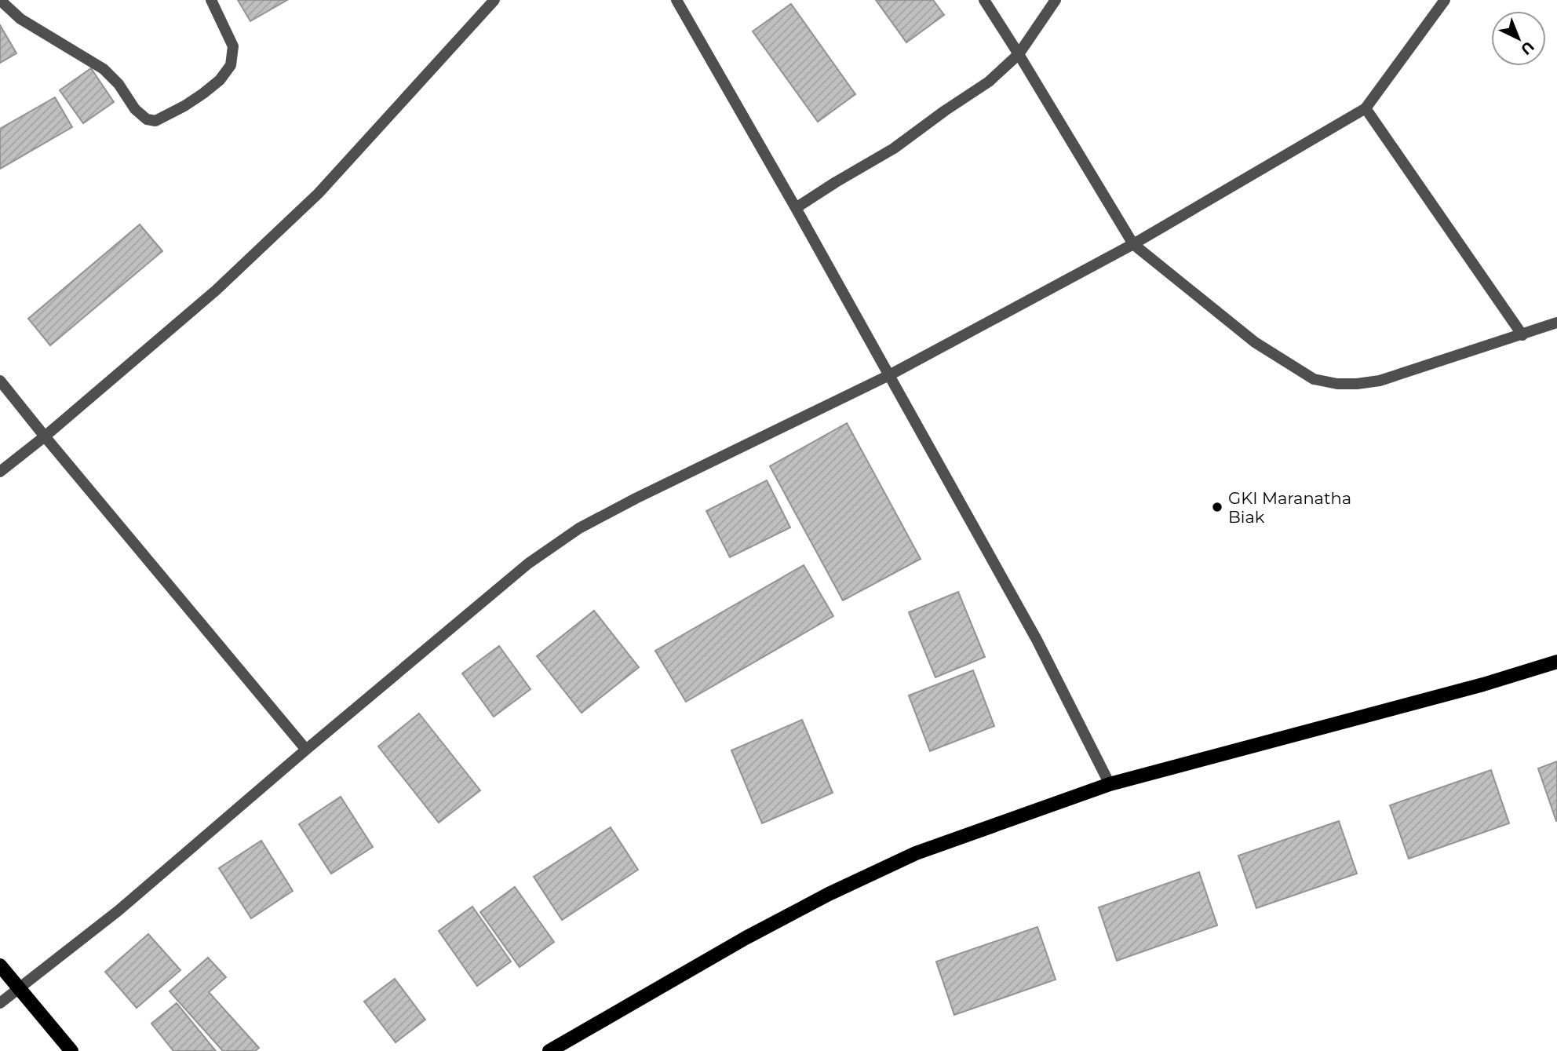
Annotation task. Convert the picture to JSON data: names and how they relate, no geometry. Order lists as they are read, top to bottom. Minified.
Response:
{"places":["GKI Maranatha Biak"],"north":"bottom right"}
